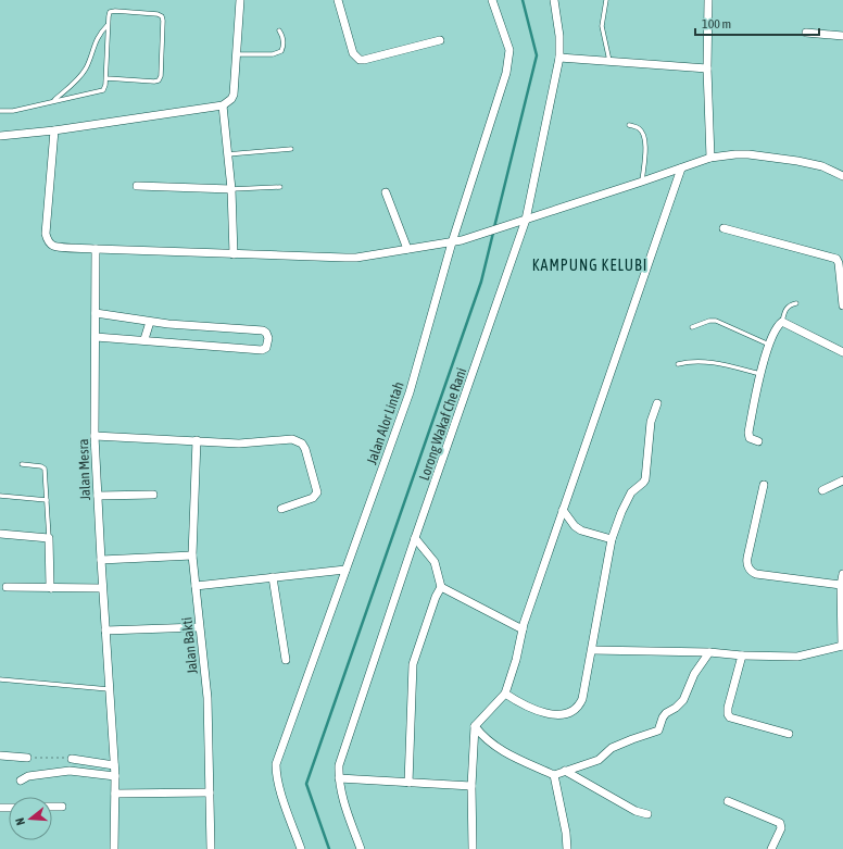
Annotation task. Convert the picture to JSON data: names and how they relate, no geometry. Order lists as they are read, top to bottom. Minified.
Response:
{"streets":{"street":["Jalan Alor Lintah","Lorong Wakaf Che Rani","Jalan Mesra","Jalan Bakti"]},"districts":["KAMPUNG KELUBI"],"scale_bar":"100 m","north":"left"}
